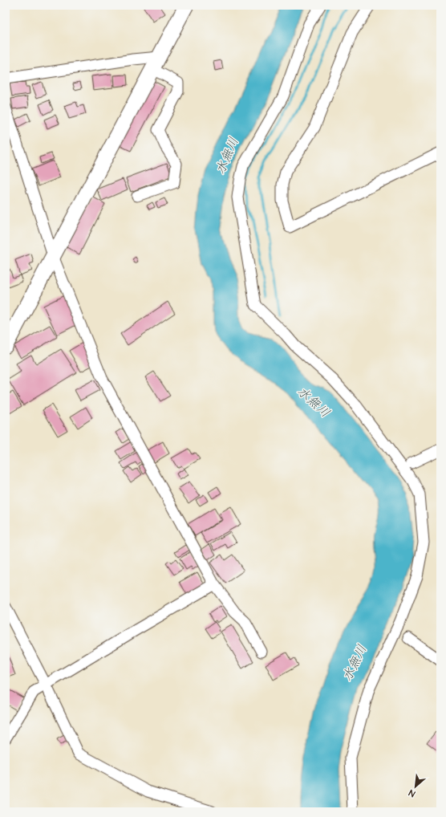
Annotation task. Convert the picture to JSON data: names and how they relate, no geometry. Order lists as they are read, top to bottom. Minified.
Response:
{"water":["水無川"],"north":"bottom left"}
